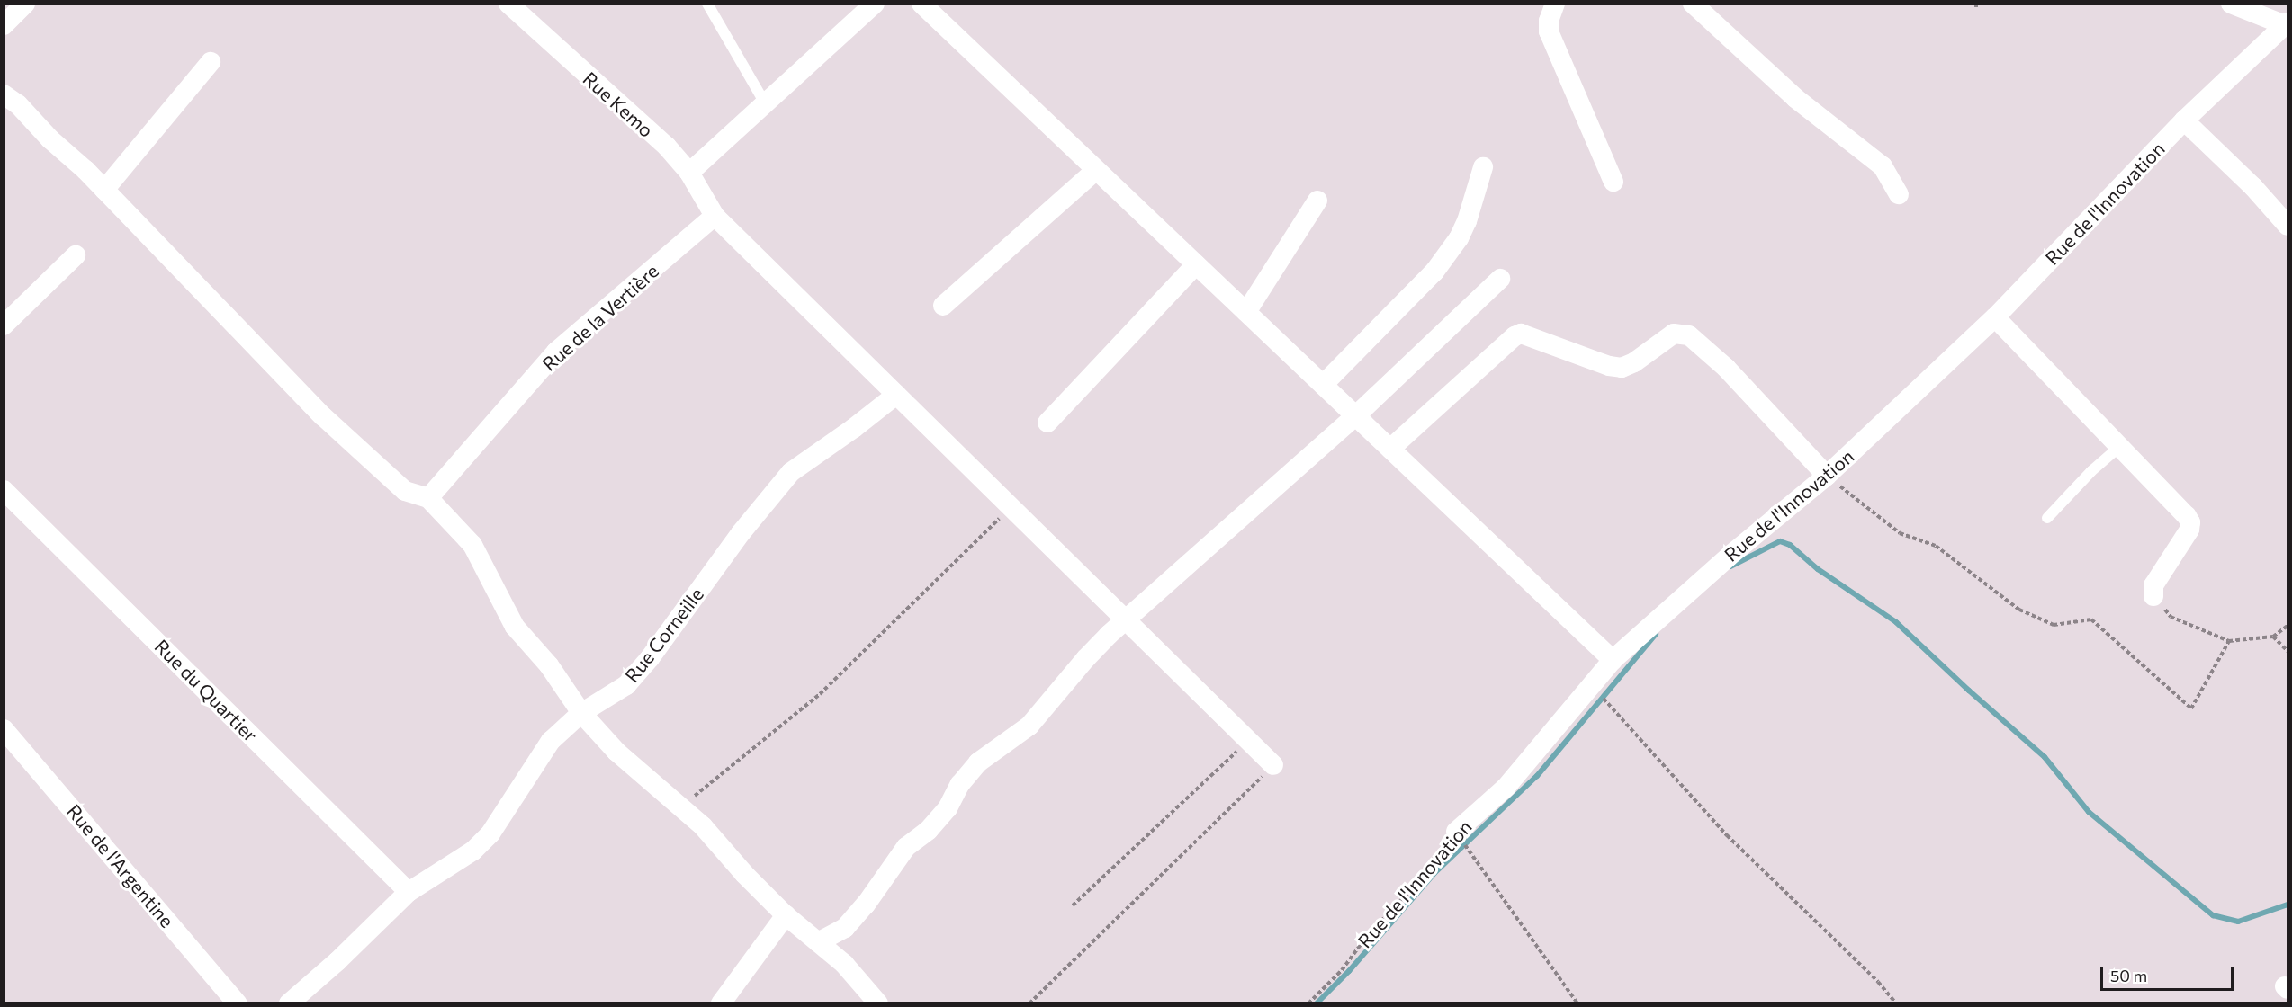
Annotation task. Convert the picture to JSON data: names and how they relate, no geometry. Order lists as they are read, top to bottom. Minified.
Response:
{"streets":{"street":["Rue Kemo","Rue de l'Innovation","Rue de la Vertière","Rue Corneille","Rue du Quartier","Rue de l'Argentine"]},"crossings":[["Rue Kemo","Rue de la Vertière"],["Rue Kemo","Rue Corneille"],["Rue Corneille","Rue du Quartier"]],"scale_bar":"50 m"}
